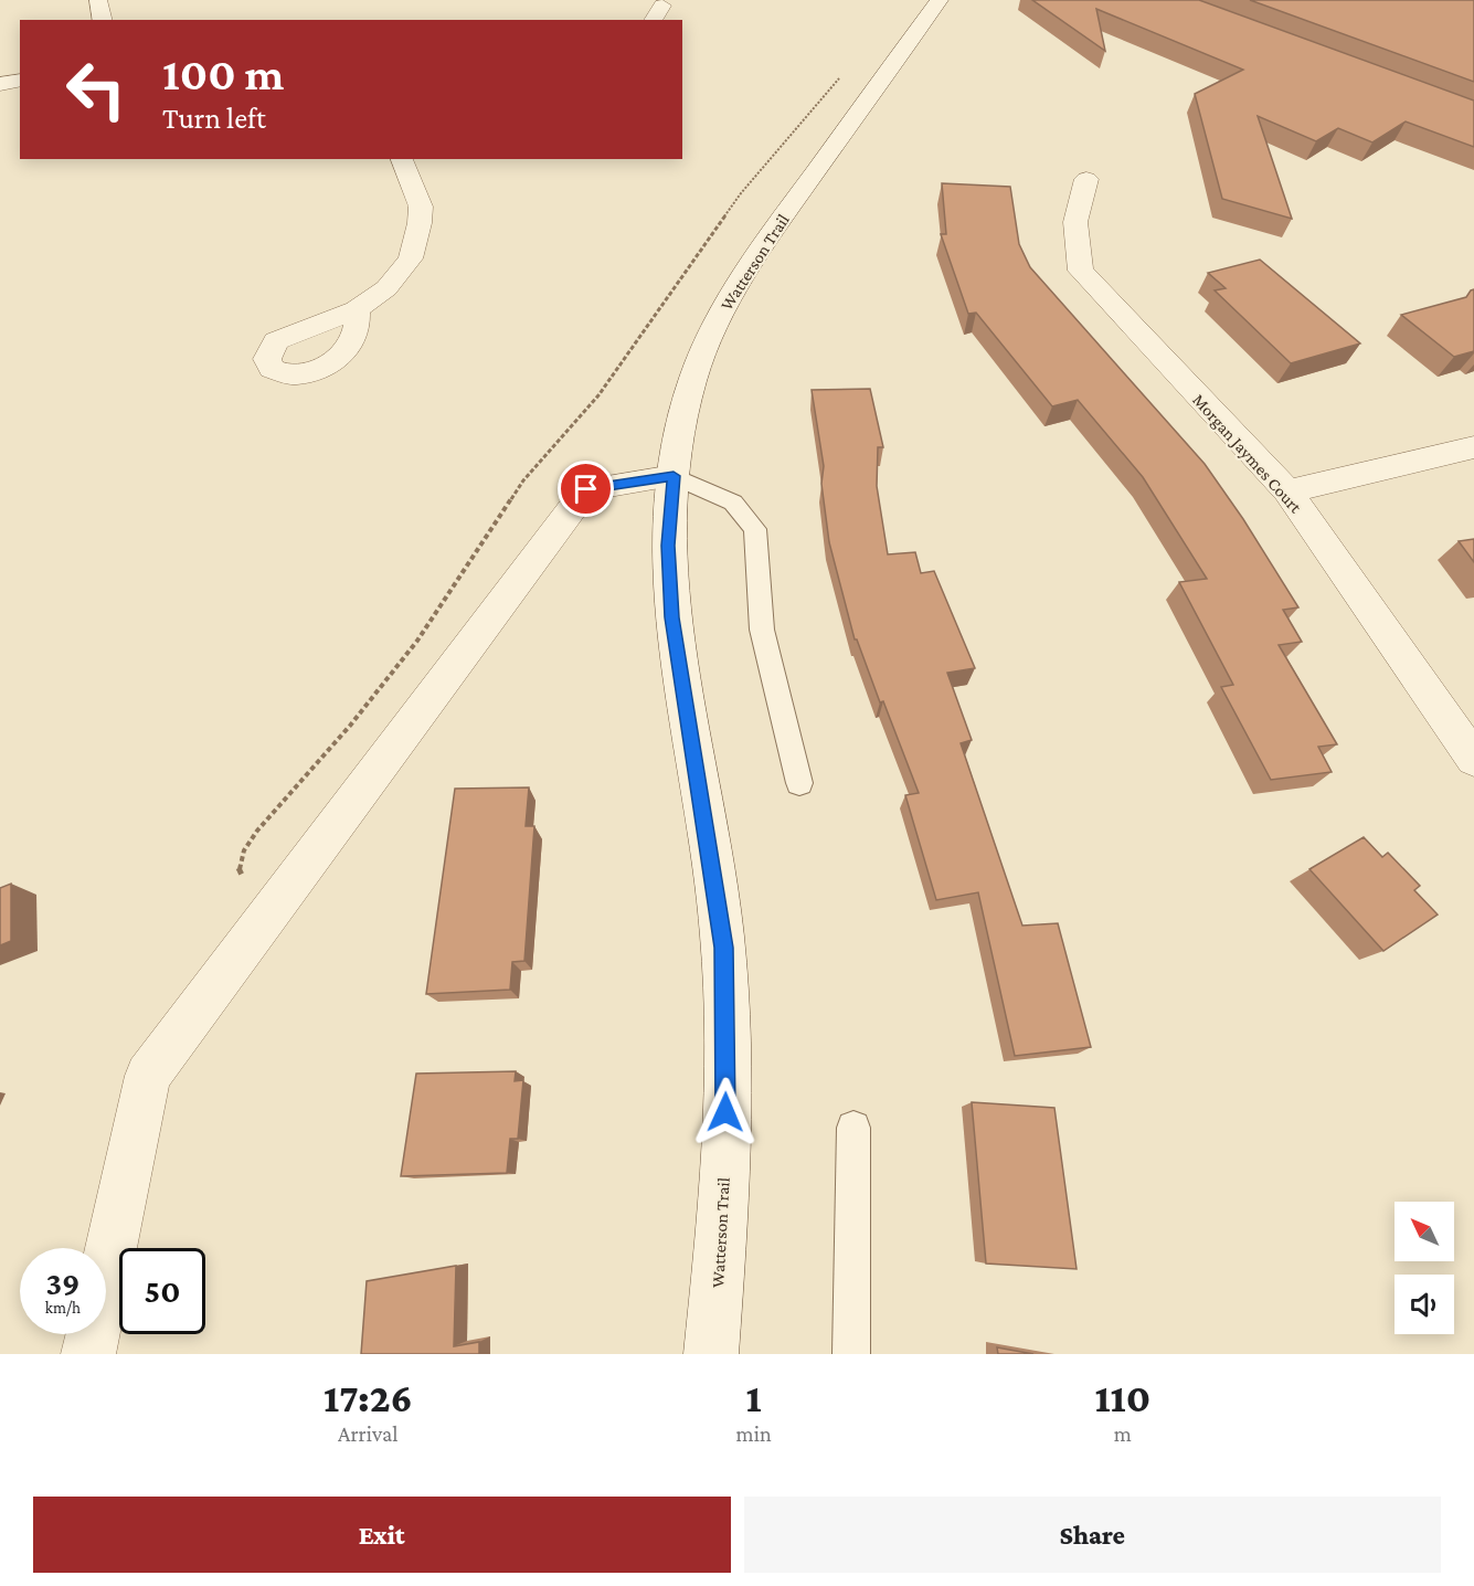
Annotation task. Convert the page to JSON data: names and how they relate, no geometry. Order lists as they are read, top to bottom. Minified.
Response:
{"streets":{"street":["Watterson Trail","Morgan Jaymes Court"]},"north":"top left","page":{"turn":["100 m","Turn left"],"speed":"39 km/h","limit":"50","eta":["17:26","Arrival","1","min","110","m"],"buttons":["Exit","Share"]}}
